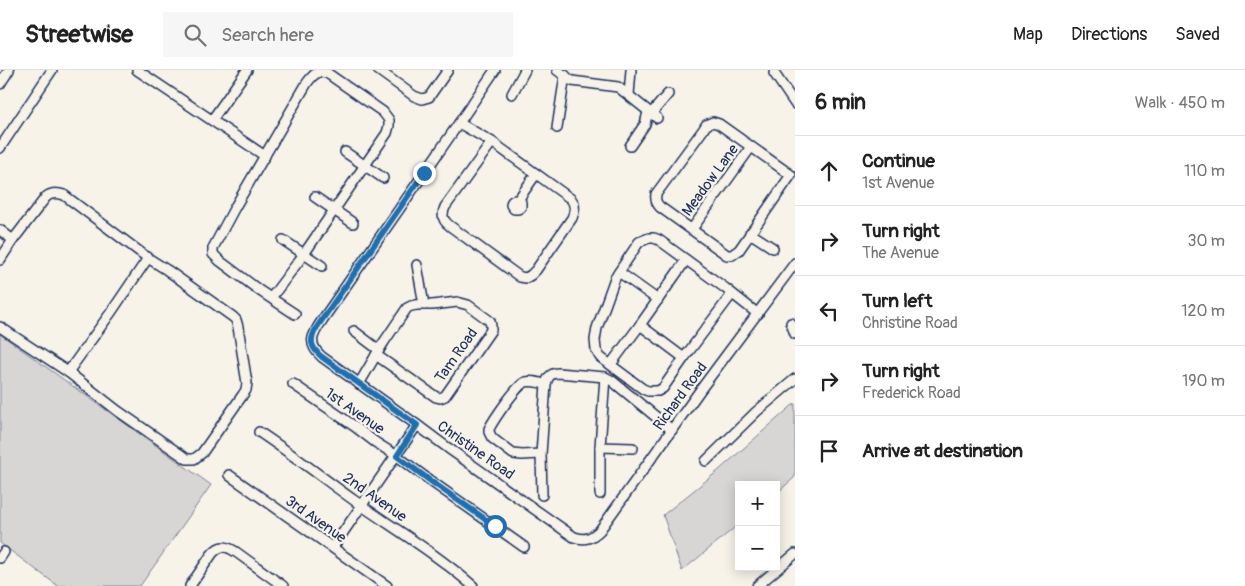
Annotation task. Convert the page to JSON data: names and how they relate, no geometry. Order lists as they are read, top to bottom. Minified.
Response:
{"streets":{"street":["Meadow Lane","Tam Road","Richard Road","1st Avenue","Christine Road","2nd Avenue","3rd Avenue"]},"crossings":[["Tam Road","Christine Road"],["Richard Road","Christine Road"]],"page":{"header":"Streetwise","search":"Search here","nav":["Map","Directions","Saved"],"heading":["6 min","Walk · 450 m"],"list":[["Continue","1st Avenue","110 m"],["Turn right","The Avenue","30 m"],["Turn left","Christine Road","120 m"],["Turn right","Frederick Road","190 m"],"Arrive at destination"],"map_buttons":["+","−"]}}
